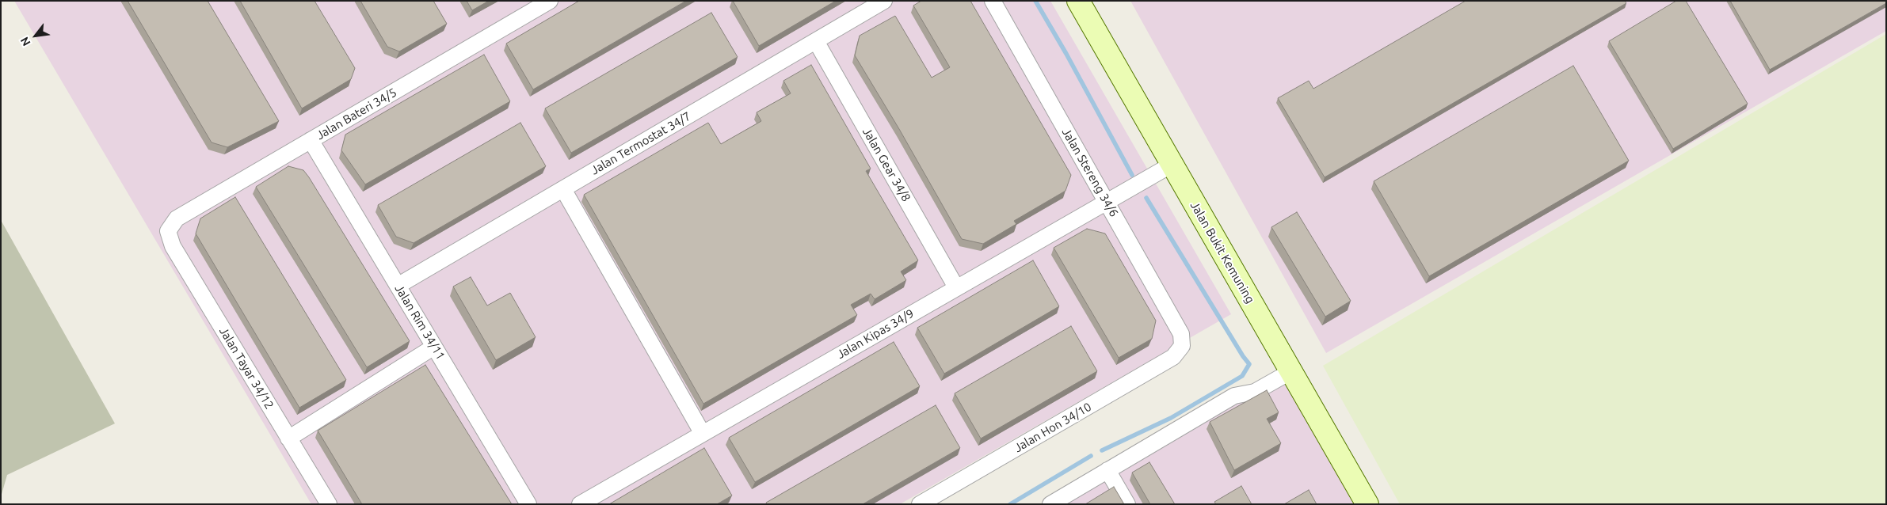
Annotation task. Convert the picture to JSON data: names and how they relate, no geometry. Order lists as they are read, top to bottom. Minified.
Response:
{"streets":{"main road":["Jalan Bukit Kemuning"],"street":["Jalan Bateri 34/5","Jalan Termostat 34/7","Jalan Gear 34/8","Jalan Stereng 34/6","Jalan Rim 34/11","Jalan Kipas 34/9","Jalan Tayar 34/12","Jalan Hon 34/10"]},"crossings":[["Jalan Bateri 34/5","Jalan Rim 34/11"],["Jalan Bateri 34/5","Jalan Tayar 34/12"],["Jalan Termostat 34/7","Jalan Gear 34/8"],["Jalan Termostat 34/7","Jalan Rim 34/11"],["Jalan Gear 34/8","Jalan Kipas 34/9"],["Jalan Stereng 34/6","Jalan Kipas 34/9"],["Jalan Stereng 34/6","Jalan Hon 34/10"],["Jalan Bukit Kemuning","Jalan Kipas 34/9"]],"north":"bottom left"}
